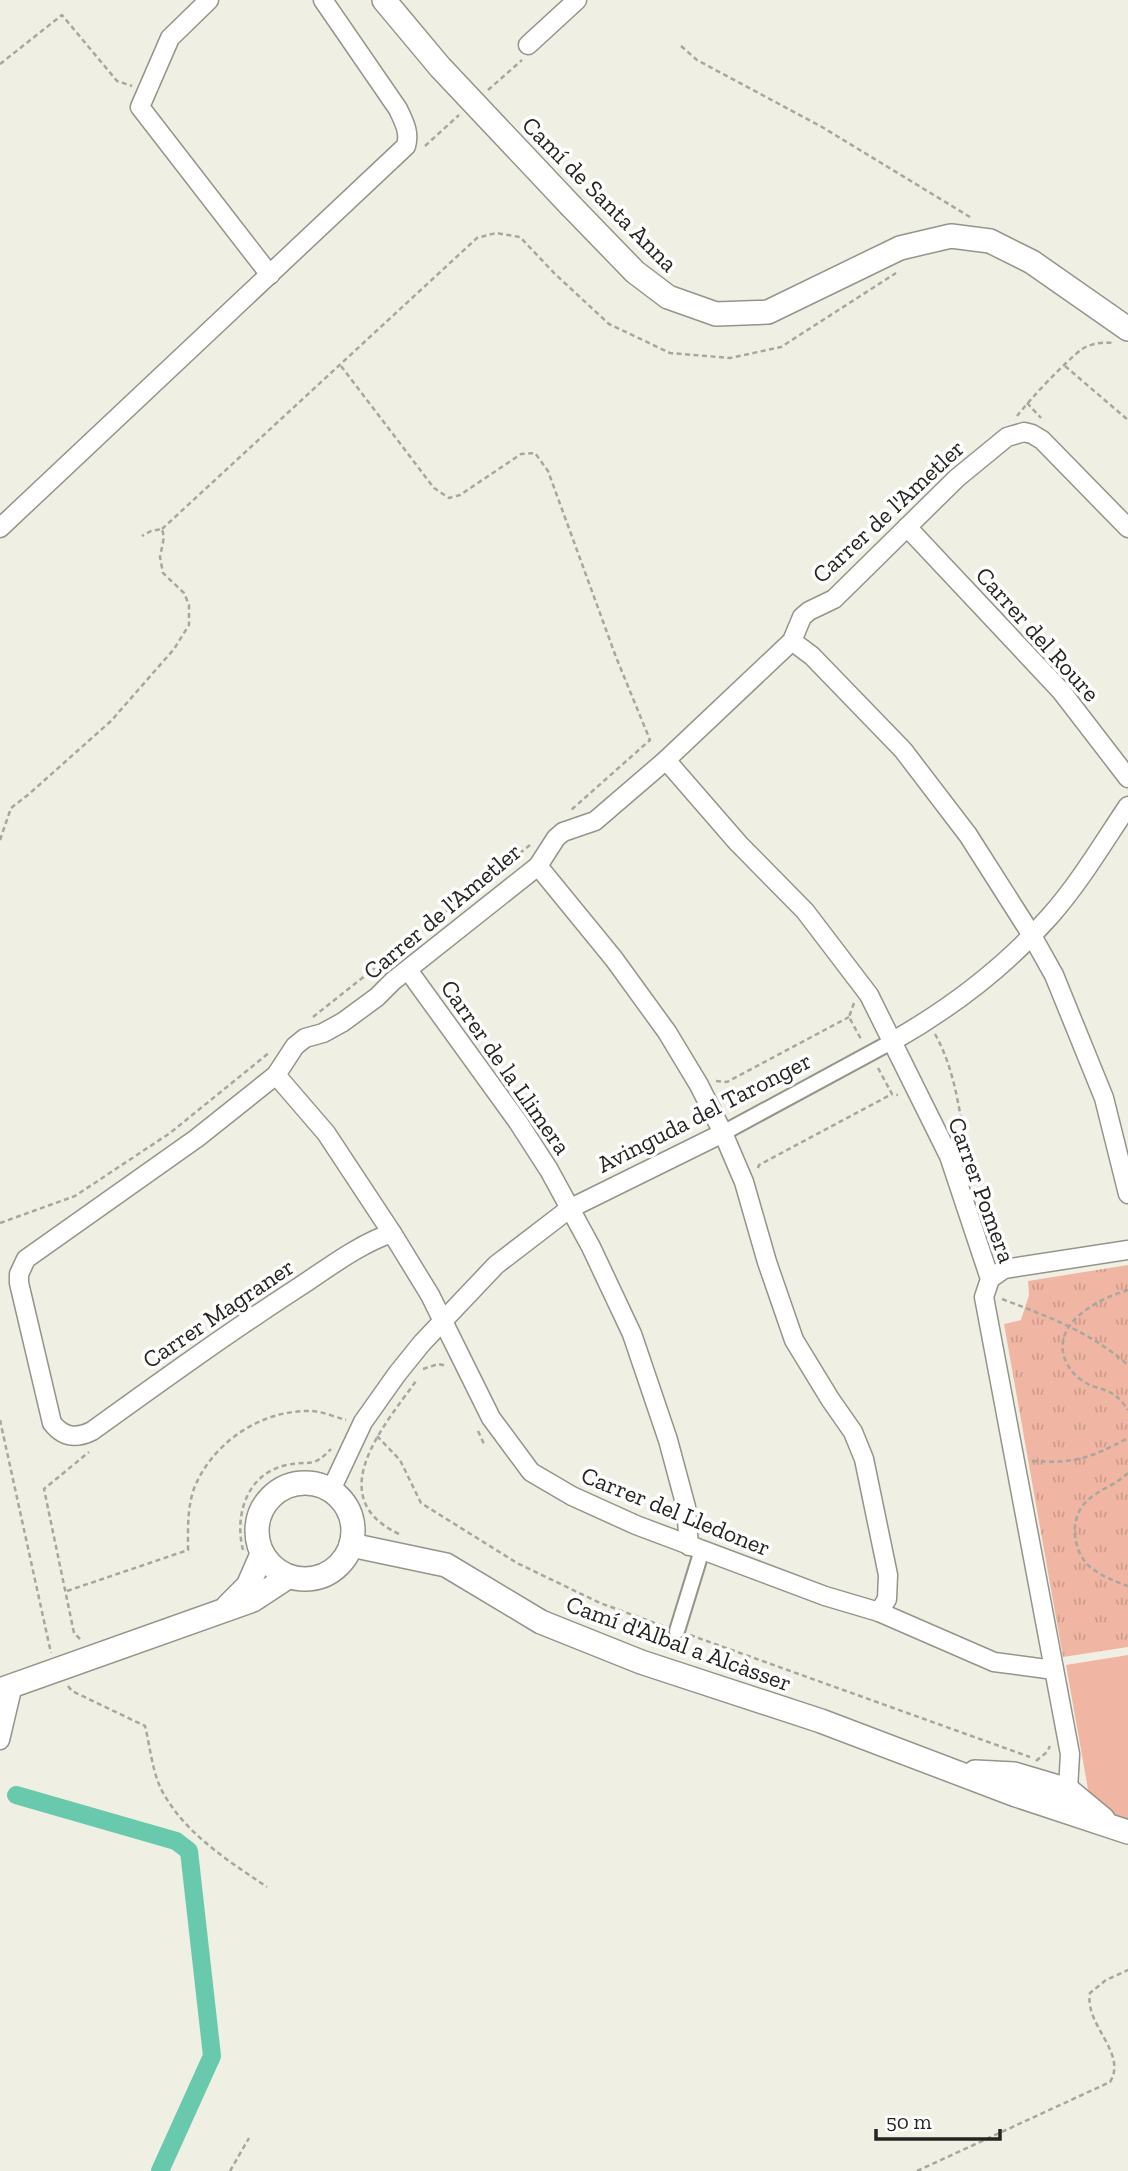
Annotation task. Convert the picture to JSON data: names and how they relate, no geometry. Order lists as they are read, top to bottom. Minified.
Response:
{"streets":{"street":["Camí de Santa Anna","Carrer de l'Ametler","Carrer del Roure","Carrer de la Llimera","Avinguda del Taronger","Carrer Pomera","Carrer Magraner","Carrer del Lledoner","Camí d'Albal a Alcàsser"]},"crossings":[["Carrer de l'Ametler","Carrer del Roure"],["Carrer de l'Ametler","Carrer de la Llimera"],["Carrer de l'Ametler","Carrer Pomera"],["Carrer de l'Ametler","Carrer Magraner"],["Carrer de l'Ametler","Carrer del Lledoner"],["Carrer de la Llimera","Avinguda del Taronger"],["Carrer de la Llimera","Carrer del Lledoner"],["Avinguda del Taronger","Carrer Pomera"],["Avinguda del Taronger","Carrer del Lledoner"],["Avinguda del Taronger","Camí d'Albal a Alcàsser"],["Carrer Pomera","Carrer del Lledoner"],["Carrer Pomera","Camí d'Albal a Alcàsser"],["Carrer Magraner","Carrer del Lledoner"]],"scale_bar":"50 m"}
